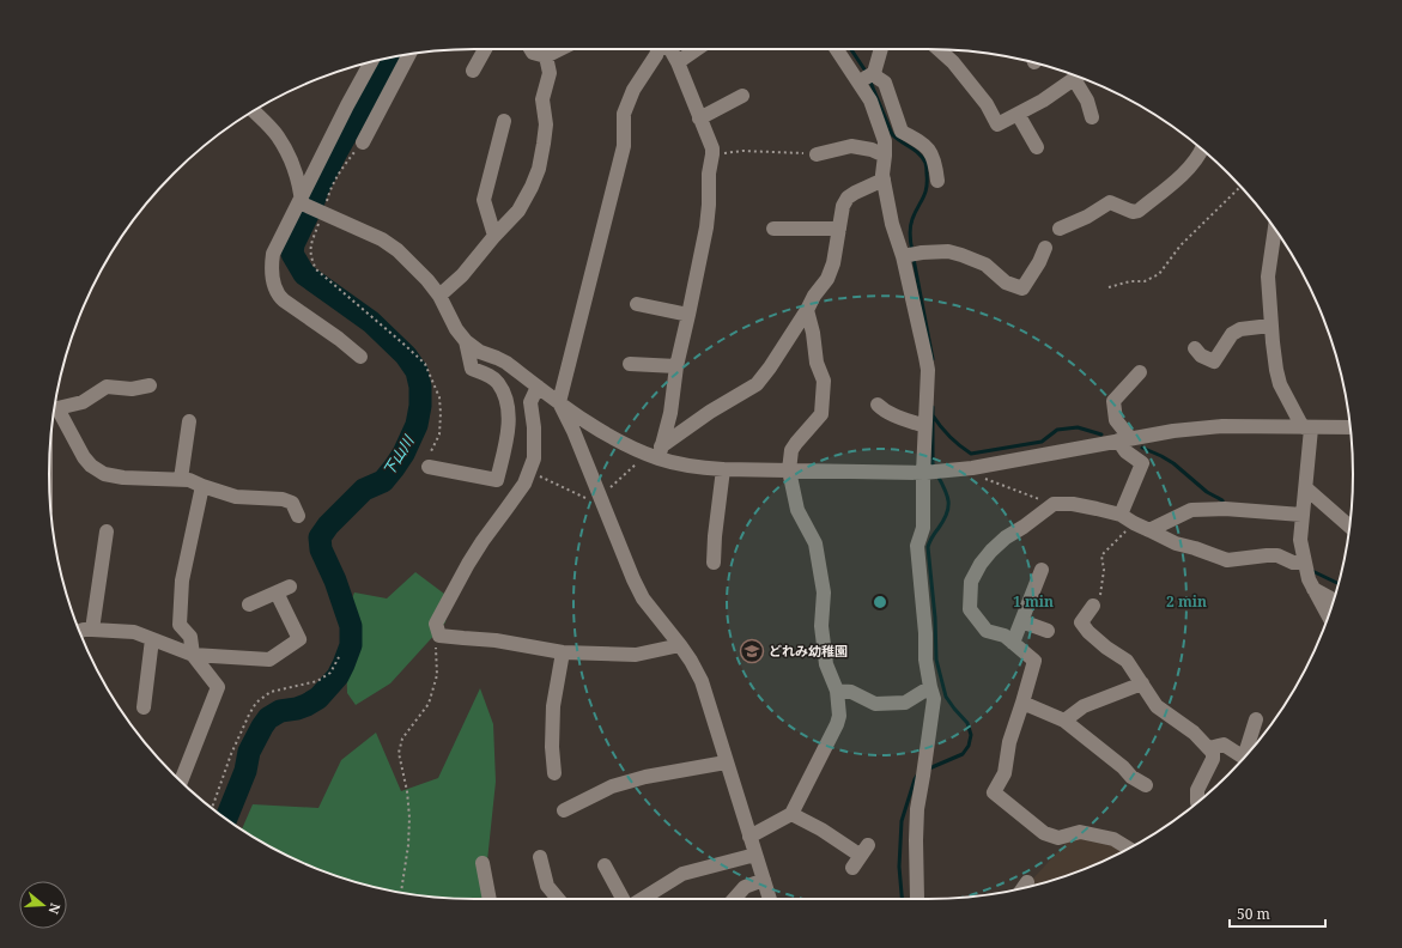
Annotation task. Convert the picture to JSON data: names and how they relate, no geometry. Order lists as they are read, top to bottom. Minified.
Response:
{"water":["下山川"],"places":{"school or university":["どれみ幼稚園"]},"scale_bar":"50 m","north":"right","rings":["1 min","2 min"]}
